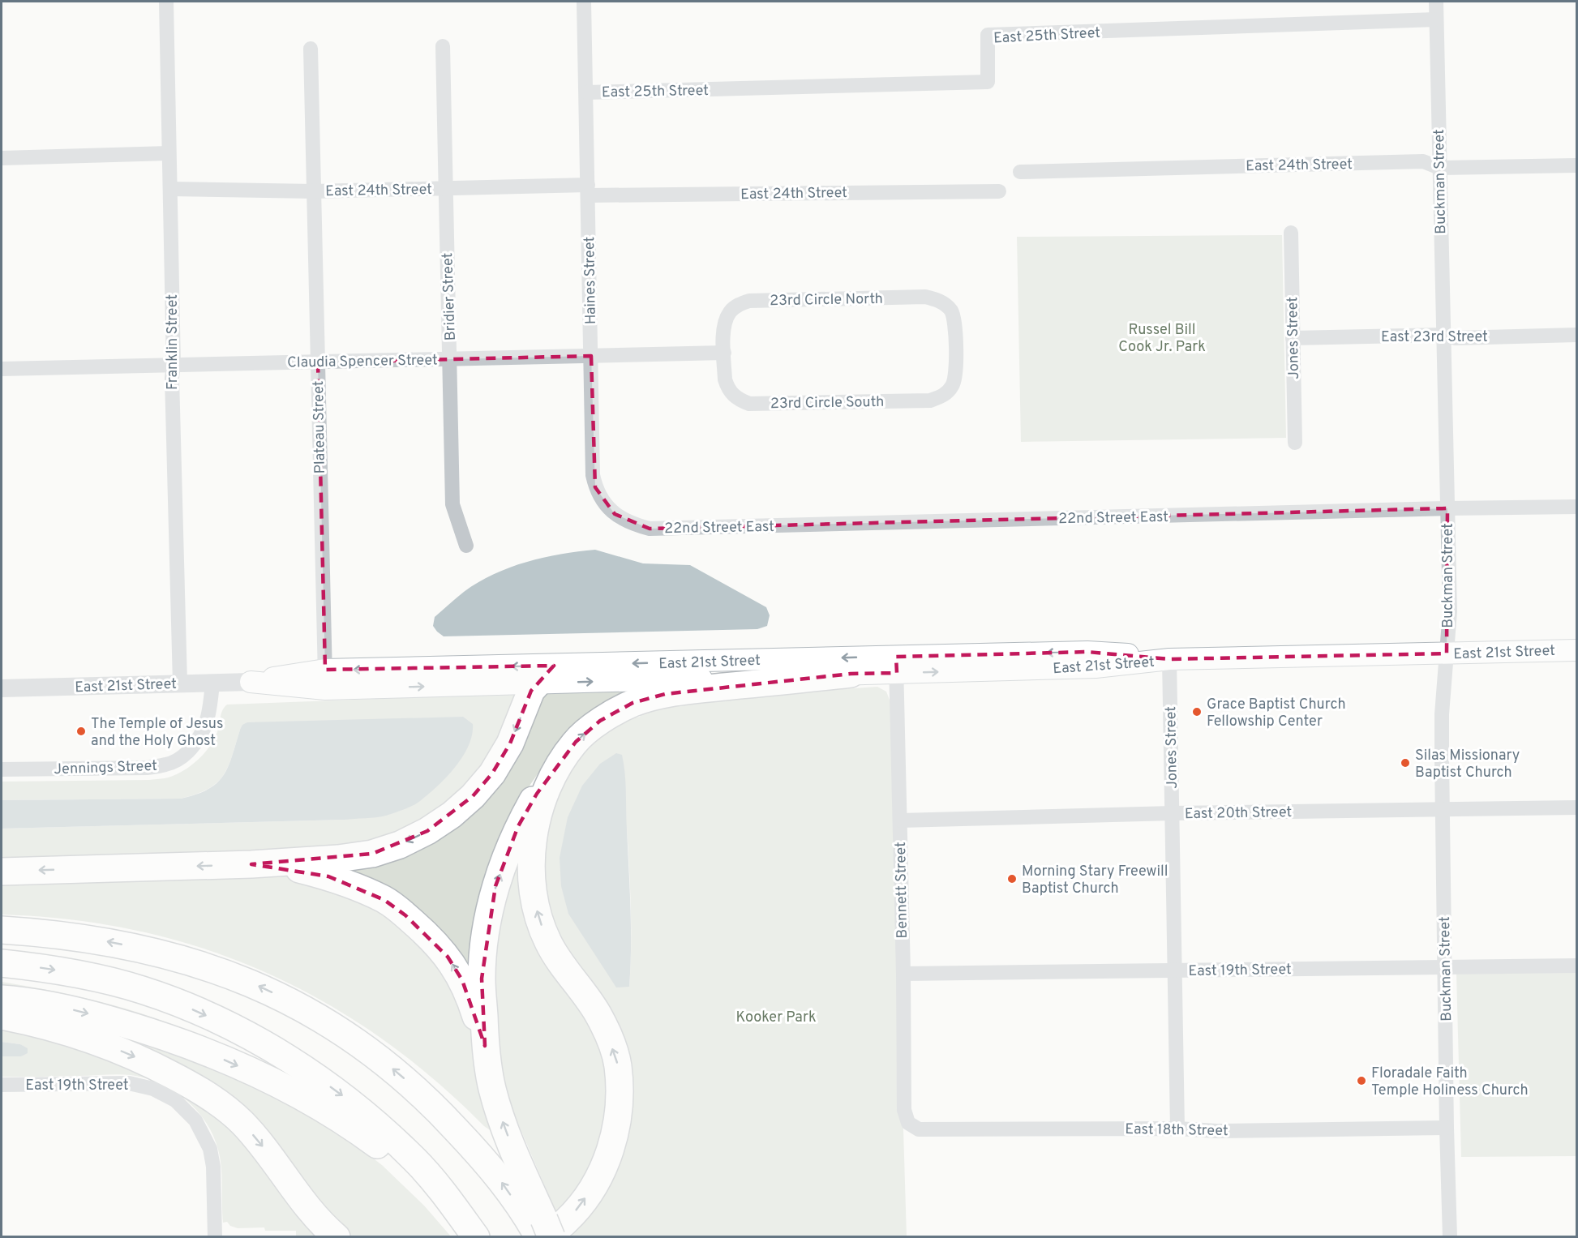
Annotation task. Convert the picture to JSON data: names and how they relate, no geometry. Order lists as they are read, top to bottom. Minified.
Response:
{"streets":{"main road":["East 21st Street"],"street":["East 25th Street","East 24th Street","Buckman Street","Haines Street","Bridier Street","23rd Circle North","East 23rd Street","Jones Street","Franklin Street","Claudia Spencer Street","23rd Circle South","Plateau Street","22nd Street East","Jennings Street","East 20th Street","Bennett Street","East 19th Street","East 18th Street"]},"crossings":[["East 25th Street","Buckman Street"],["East 25th Street","Haines Street"],["East 24th Street","Buckman Street"],["East 24th Street","Haines Street"],["East 24th Street","Bridier Street"],["East 24th Street","Franklin Street"],["East 24th Street","Plateau Street"],["Buckman Street","East 23rd Street"],["Buckman Street","22nd Street East"],["Buckman Street","East 21st Street"],["Buckman Street","East 20th Street"],["Buckman Street","East 19th Street"],["Buckman Street","East 18th Street"],["Haines Street","Claudia Spencer Street"],["Haines Street","22nd Street East"],["Bridier Street","Claudia Spencer Street"],["23rd Circle North","Claudia Spencer Street"],["23rd Circle North","23rd Circle South"],["East 23rd Street","Jones Street"],["Jones Street","East 21st Street"],["Jones Street","East 20th Street"],["Jones Street","East 19th Street"],["Jones Street","East 18th Street"],["Franklin Street","Claudia Spencer Street"],["Franklin Street","East 21st Street"],["Claudia Spencer Street","23rd Circle South"],["Claudia Spencer Street","Plateau Street"],["Plateau Street","East 21st Street"],["East 21st Street","Jennings Street"],["East 21st Street","Bennett Street"],["East 20th Street","Bennett Street"],["Bennett Street","East 19th Street"],["Bennett Street","East 18th Street"]],"parks":["Russel Bill Cook Jr. Park","Kooker Park"],"places":["Grace Baptist Church Fellowship Center","The Temple of Jesus and the Holy Ghost","Silas Missionary Baptist Church","Morning Stary Freewill Baptist Church","Floradale Faith Temple Holiness Church"]}
